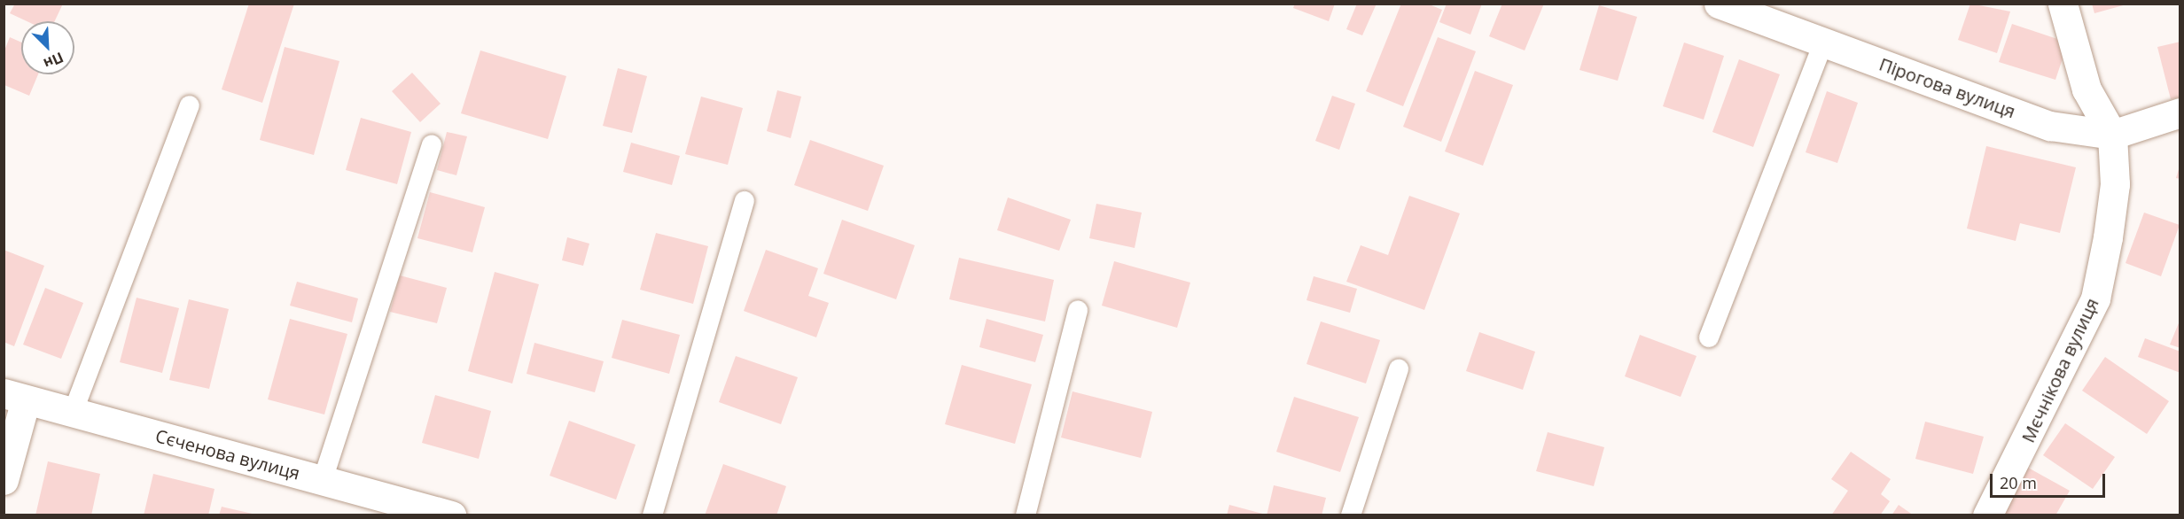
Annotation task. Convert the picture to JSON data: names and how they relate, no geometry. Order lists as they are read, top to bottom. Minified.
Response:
{"streets":{"street":["Пірогова вулиця","Мєчнікова вулиця","Сєченова вулиця"]},"crossings":[["Пірогова вулиця","Мєчнікова вулиця"]],"scale_bar":"20 m","north":"bottom right"}
